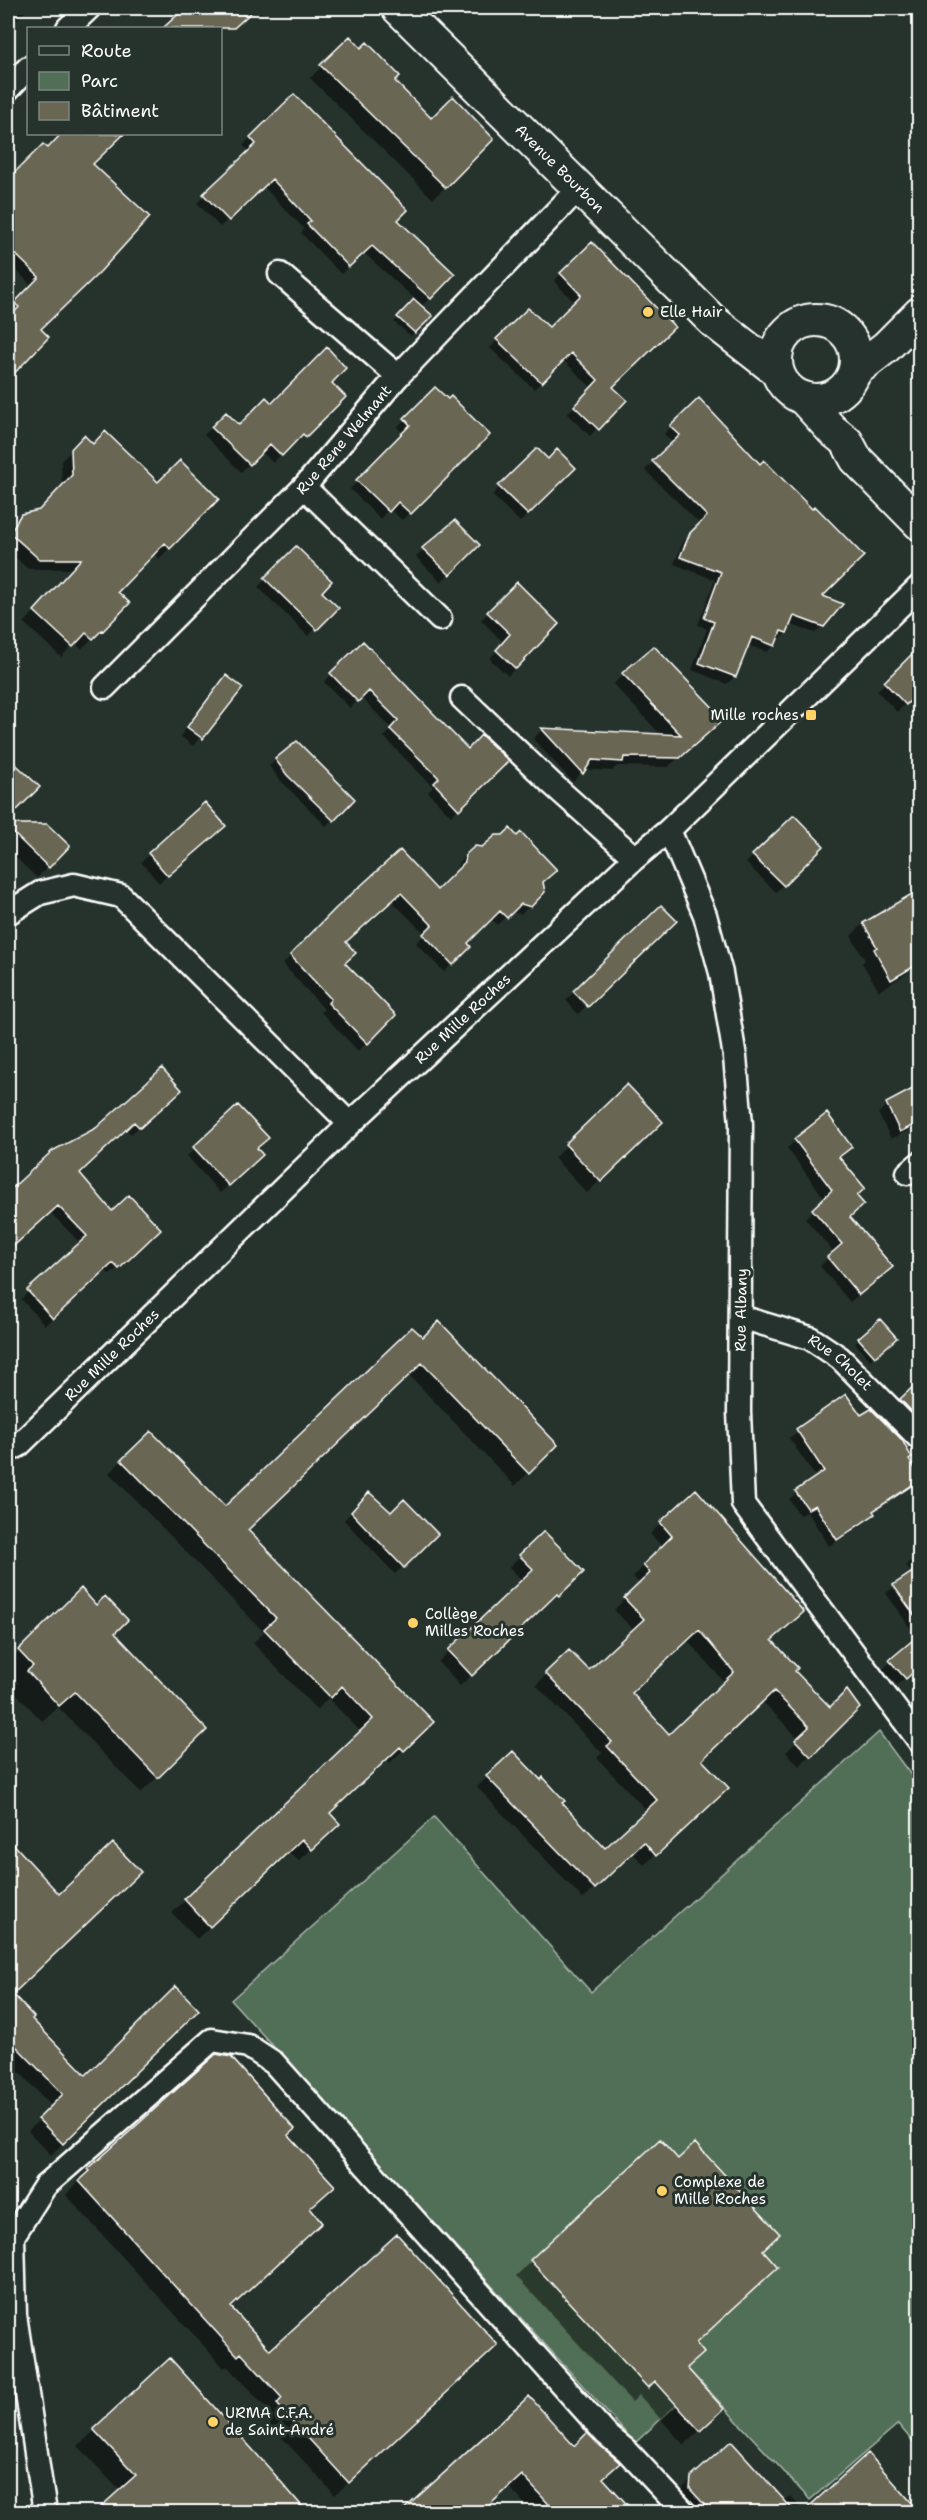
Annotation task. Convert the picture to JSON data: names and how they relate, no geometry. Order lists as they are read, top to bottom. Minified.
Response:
{"streets":{"street":["Avenue Bourbon","Rue Rene Welmant","Rue Mille Roches","Rue Albany","Rue Cholet"]},"crossings":[["Avenue Bourbon","Rue Rene Welmant"],["Rue Mille Roches","Rue Albany"],["Rue Albany","Rue Cholet"]],"places":{"other":["Elle Hair","Collège Milles Roches","Complexe de Mille Roches","URMA C.F.A. de Saint-André"],"transit":["Mille roches"]},"legend":["Route","Parc","Bâtiment"]}
